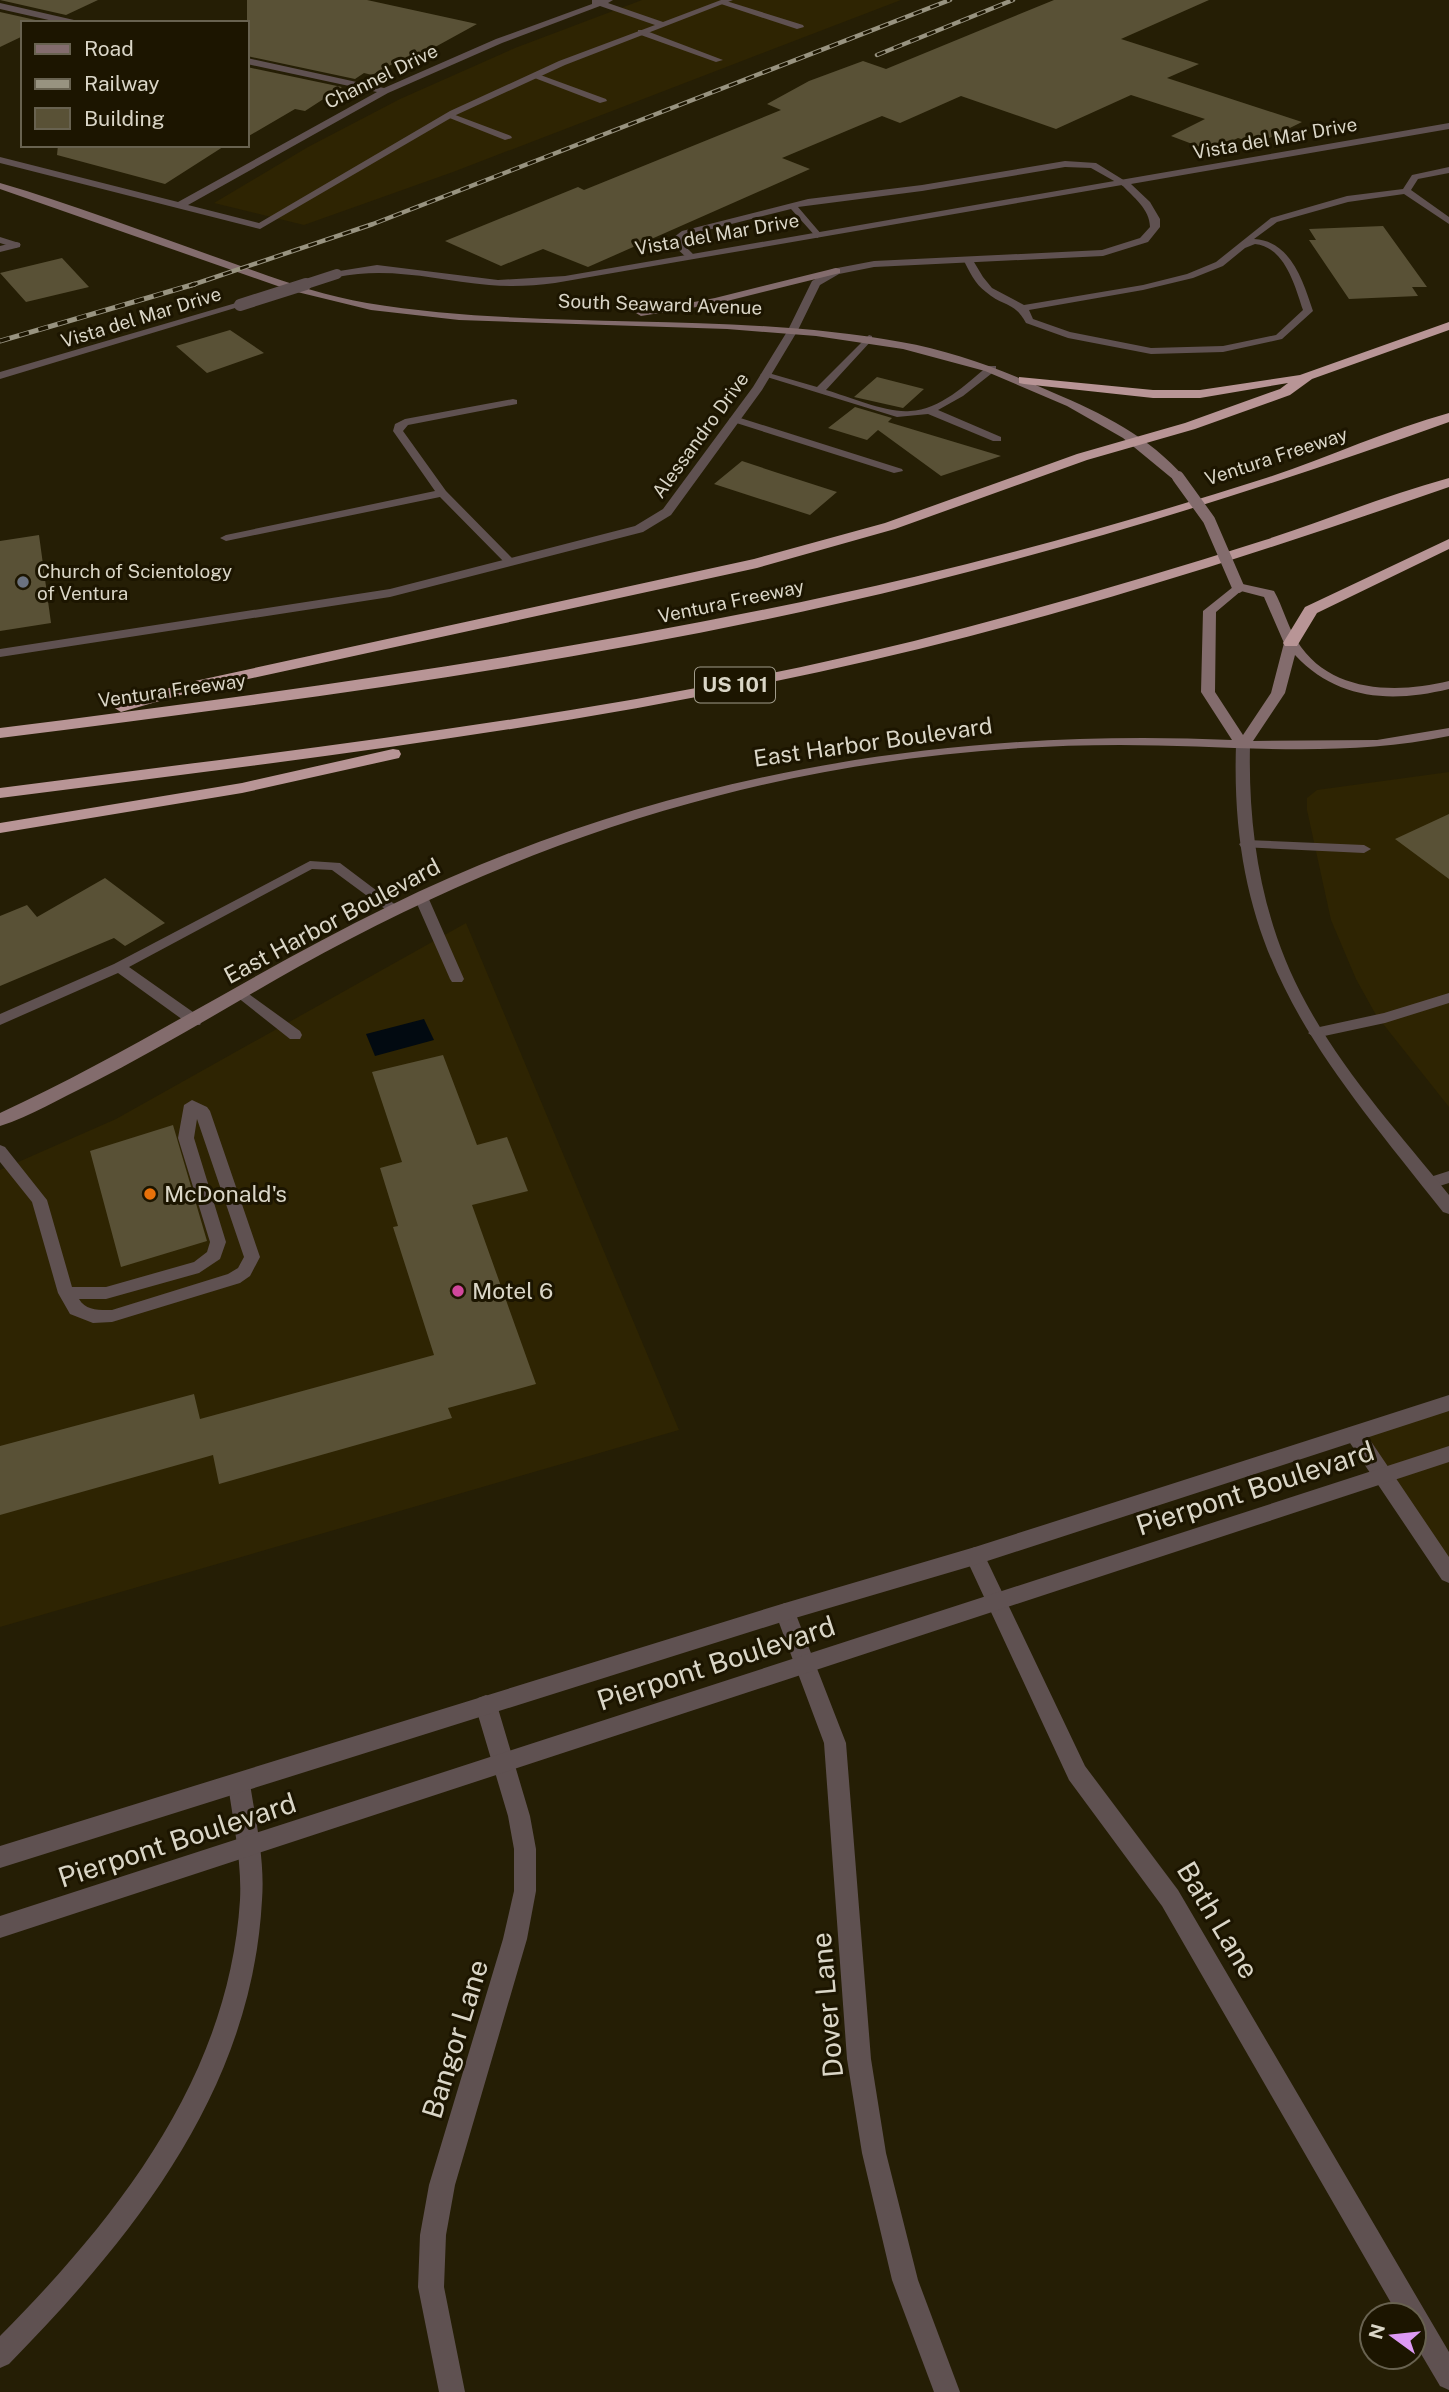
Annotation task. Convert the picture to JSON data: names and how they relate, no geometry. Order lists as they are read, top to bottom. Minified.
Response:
{"streets":{"highway":["Ventura Freeway","US 101"],"main road":["South Seaward Avenue","East Harbor Boulevard"],"street":["Channel Drive","Vista del Mar Drive","Alessandro Drive","Pierpont Boulevard","Bath Lane","Dover Lane","Bangor Lane"]},"crossings":[["Vista del Mar Drive","Alessandro Drive"],["South Seaward Avenue","Alessandro Drive"],["Pierpont Boulevard","Bath Lane"],["Pierpont Boulevard","Dover Lane"],["Pierpont Boulevard","Bangor Lane"]],"places":["Church of Scientology of Ventura","McDonald's","Motel 6"],"legend":["Road","Railway","Building"],"north":"left"}
